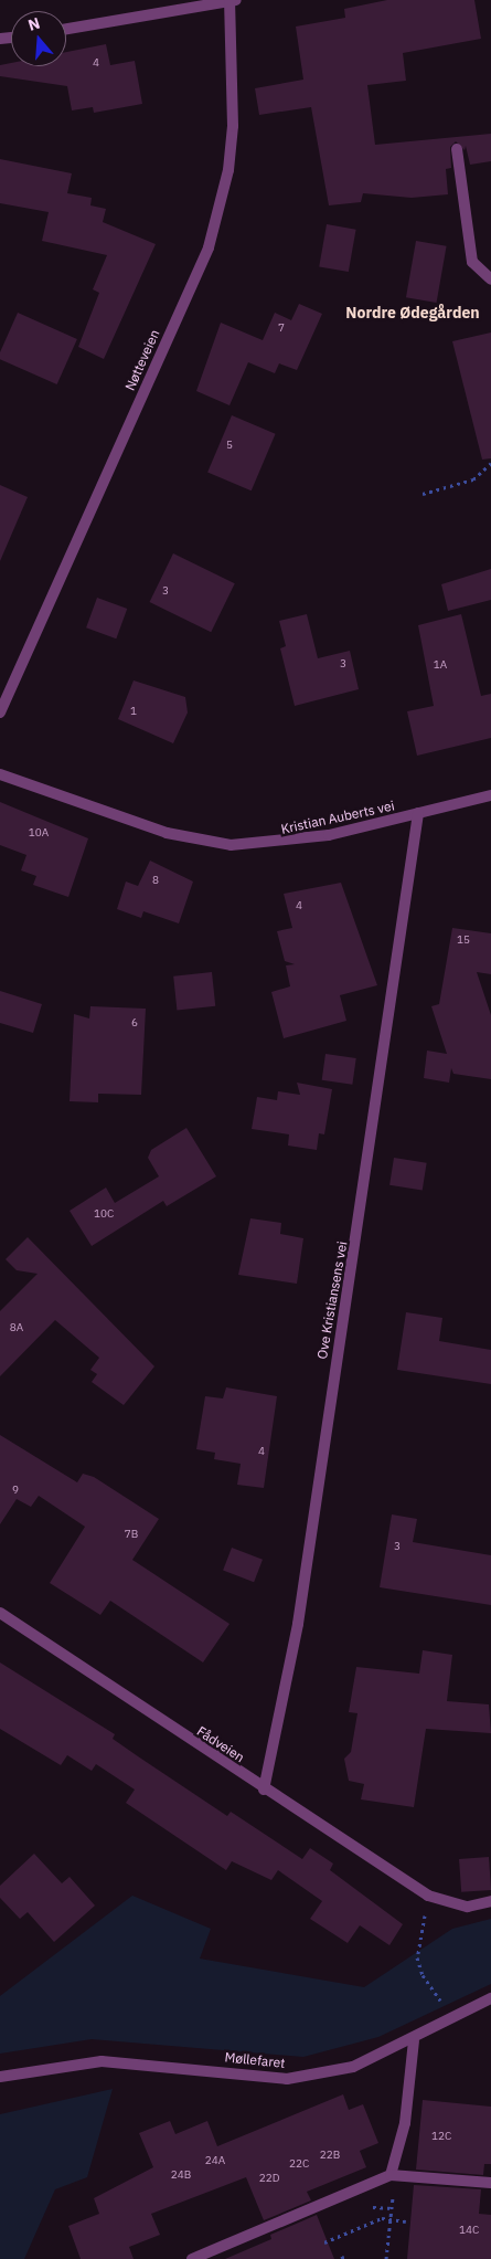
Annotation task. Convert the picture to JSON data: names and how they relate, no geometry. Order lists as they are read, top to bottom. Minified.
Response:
{"streets":{"street":["Nøtteveien","Kristian Auberts vei","Ove Kristiansens vei","Fådveien","Møllefaret"]},"crossings":[["Kristian Auberts vei","Ove Kristiansens vei"],["Ove Kristiansens vei","Fådveien"]],"districts":["Nordre Ødegården"],"house_numbers":["4","7","5","3","3","1A","1","10A","8","4","15","6","10C","8A","4","9","7B","3","12C","22B","24A","22C","24B","22D","14C"],"north":"top"}
